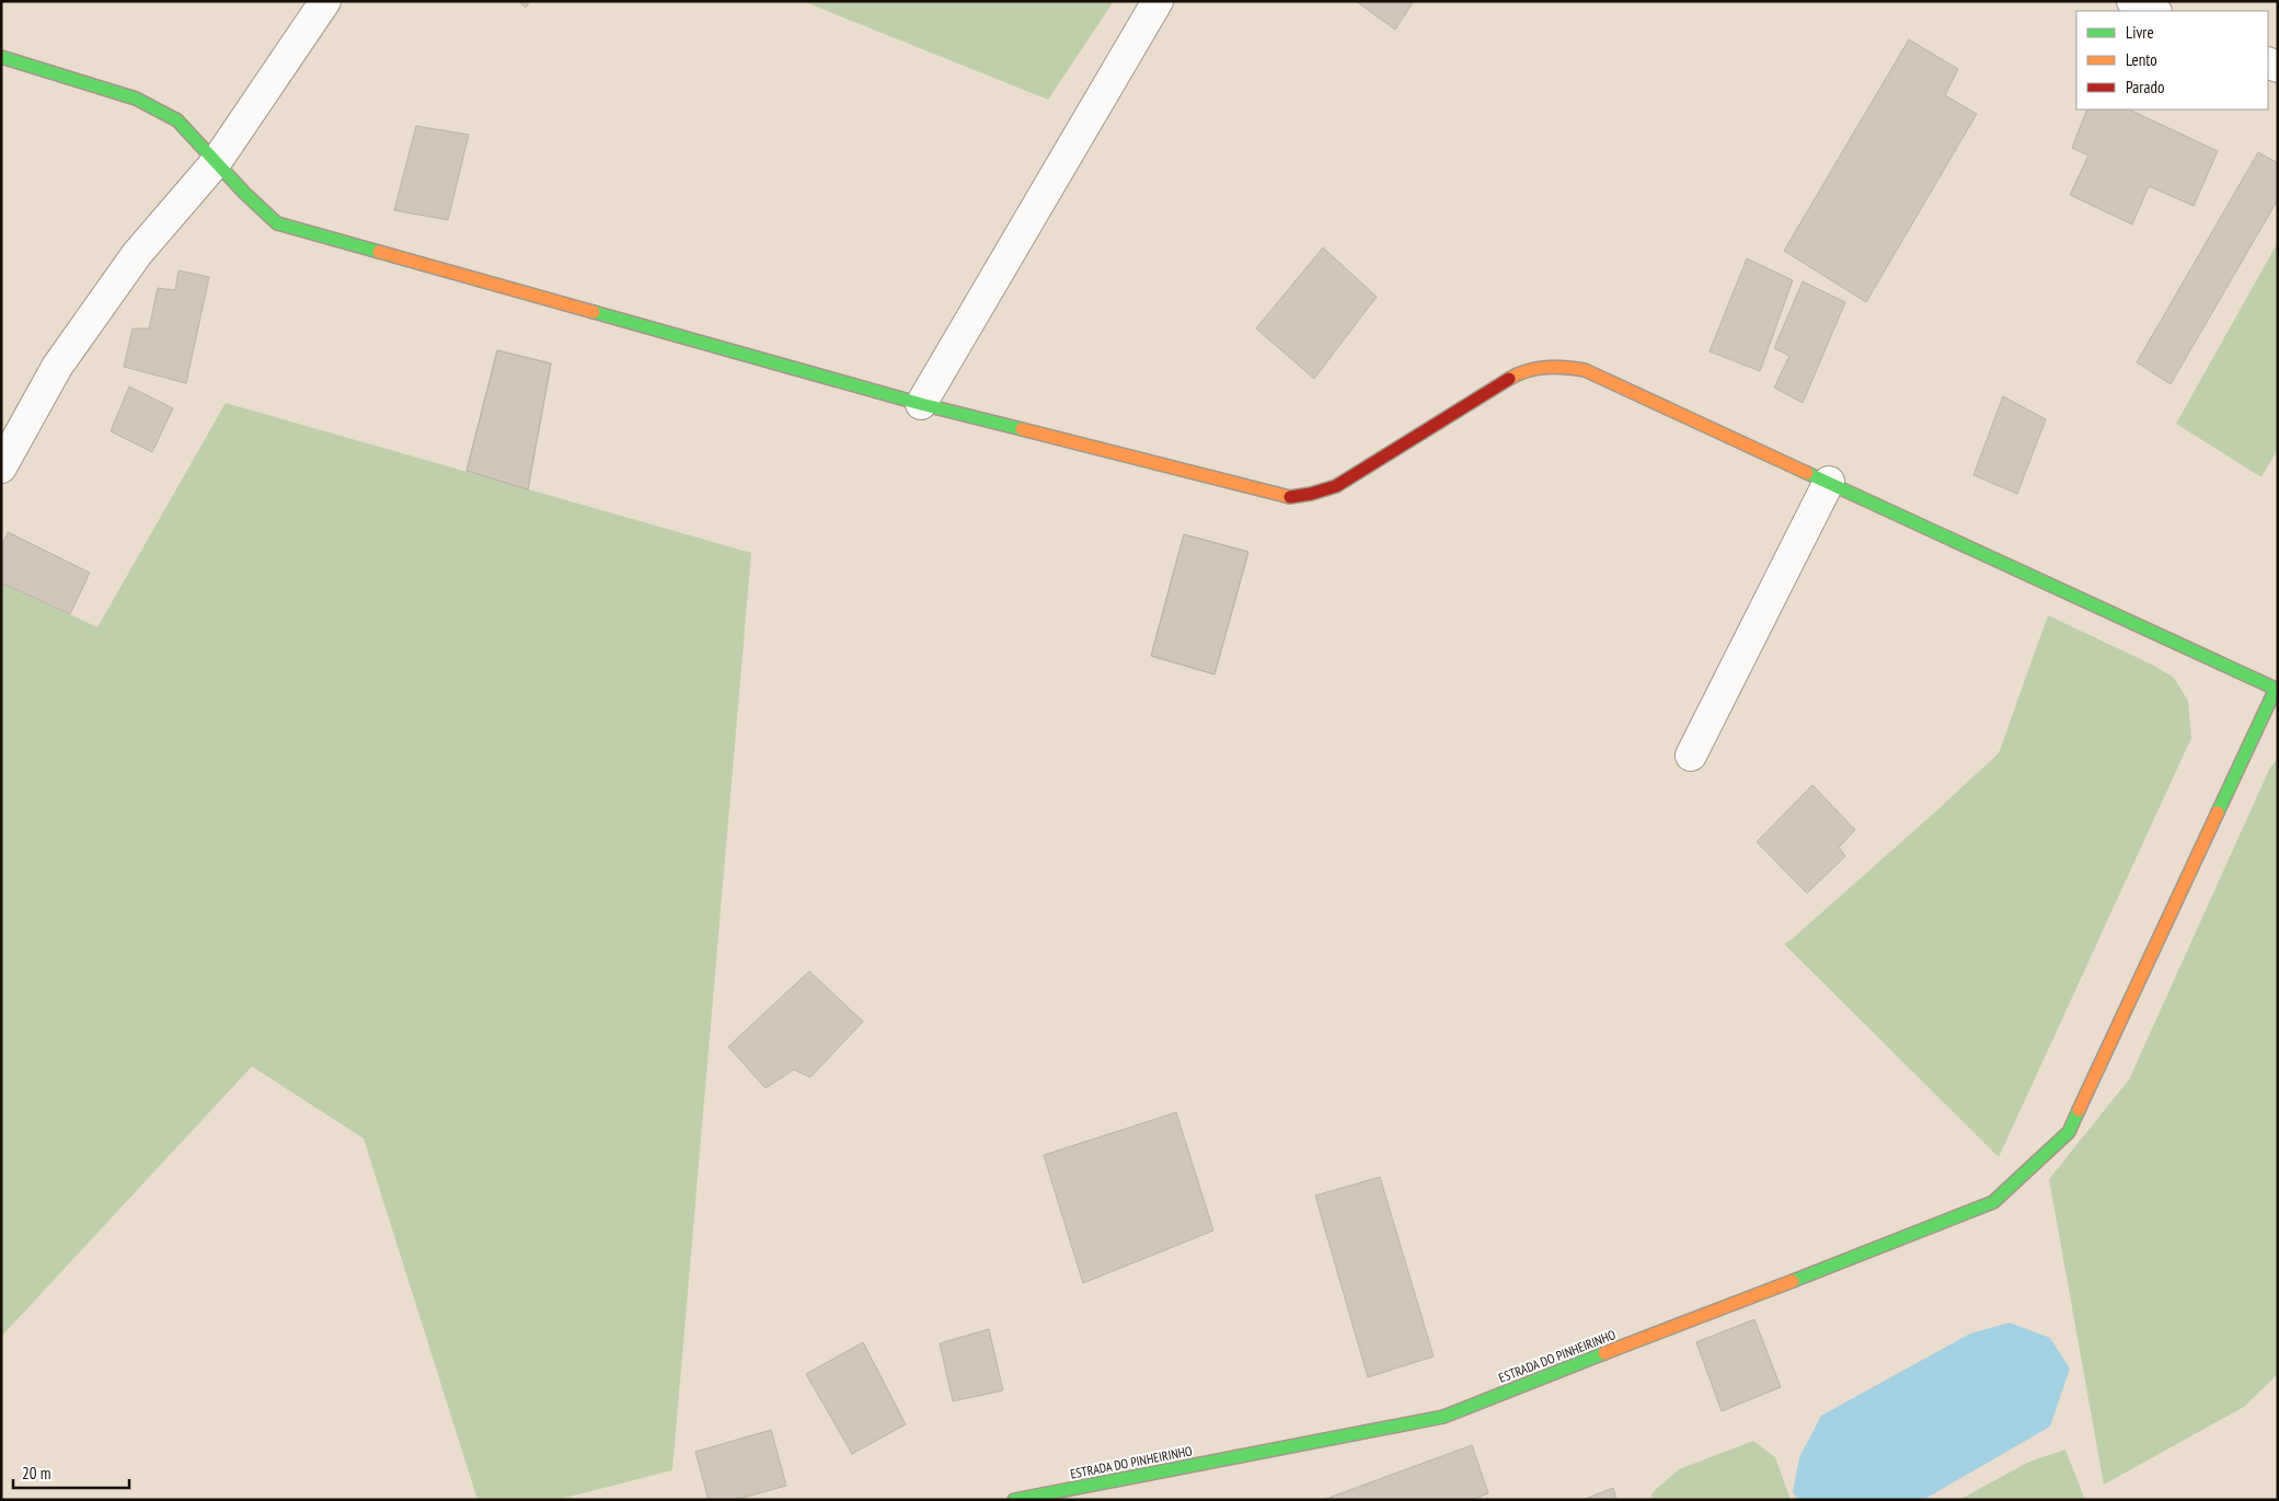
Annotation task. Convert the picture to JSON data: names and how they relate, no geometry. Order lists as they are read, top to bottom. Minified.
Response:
{"streets":{"street":["ESTRADA DO PINHEIRINHO"]},"legend":["Livre","Lento","Parado"],"scale_bar":"20 m"}
